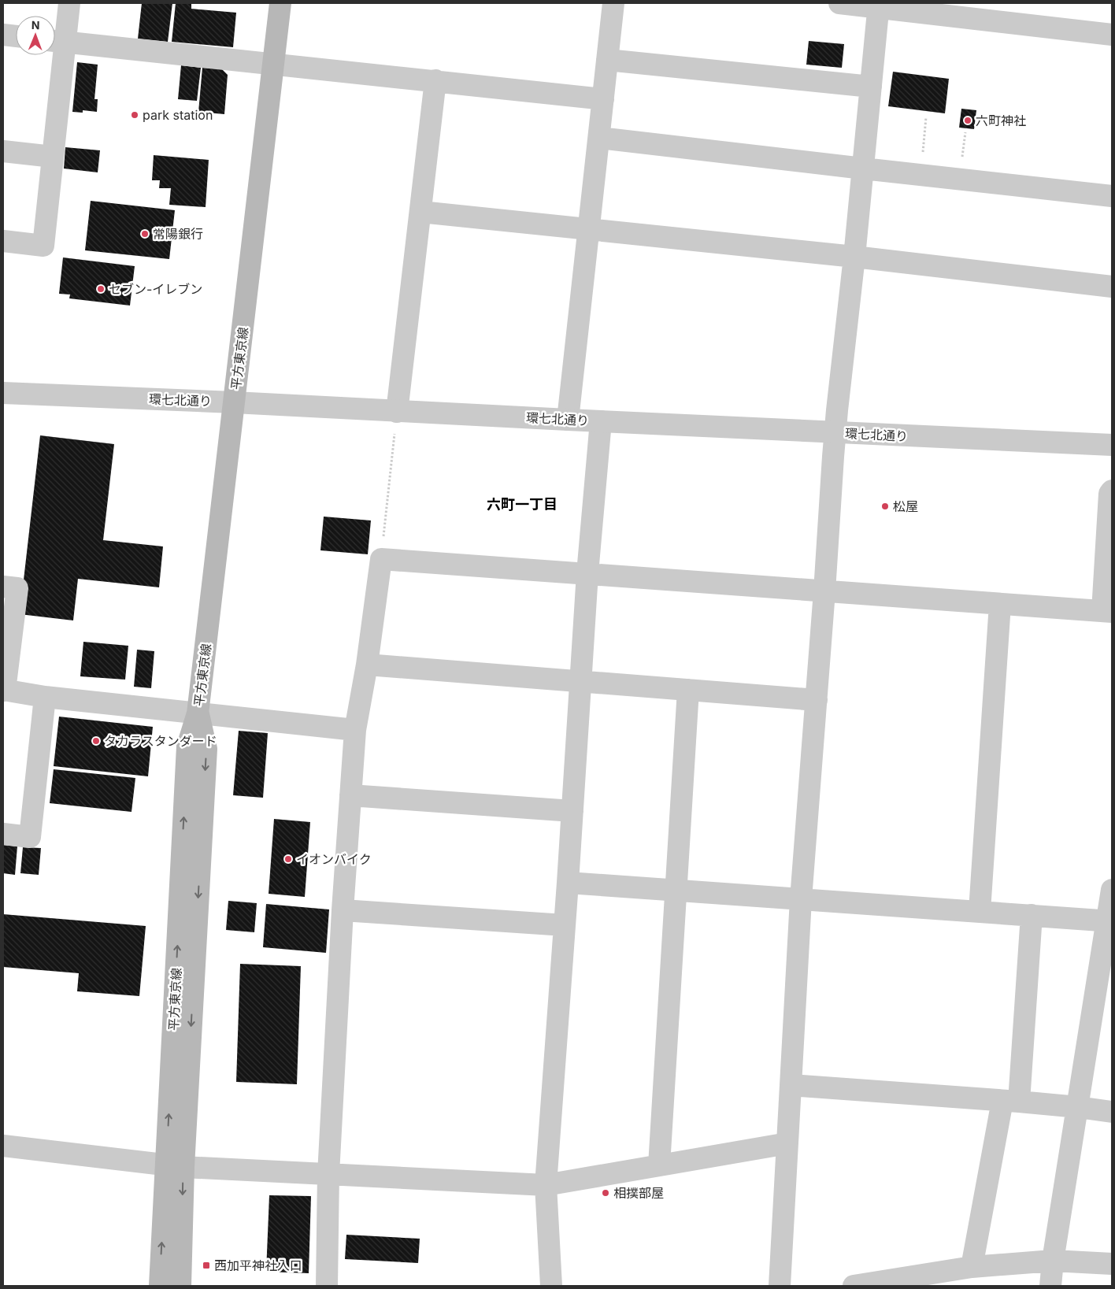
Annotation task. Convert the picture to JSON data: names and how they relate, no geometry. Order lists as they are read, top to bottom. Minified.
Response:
{"streets":{"main road":["平方東京線"],"street":["環七北通り"]},"crossings":[["平方東京線","環七北通り"]],"districts":["六町一丁目"],"places":{"other":["park station","六町神社","常陽銀行","セブン-イレブン","松屋","タカラスタンダード","イオンバイク","相撲部屋"],"transit":["西加平神社入口"]},"north":"top"}
